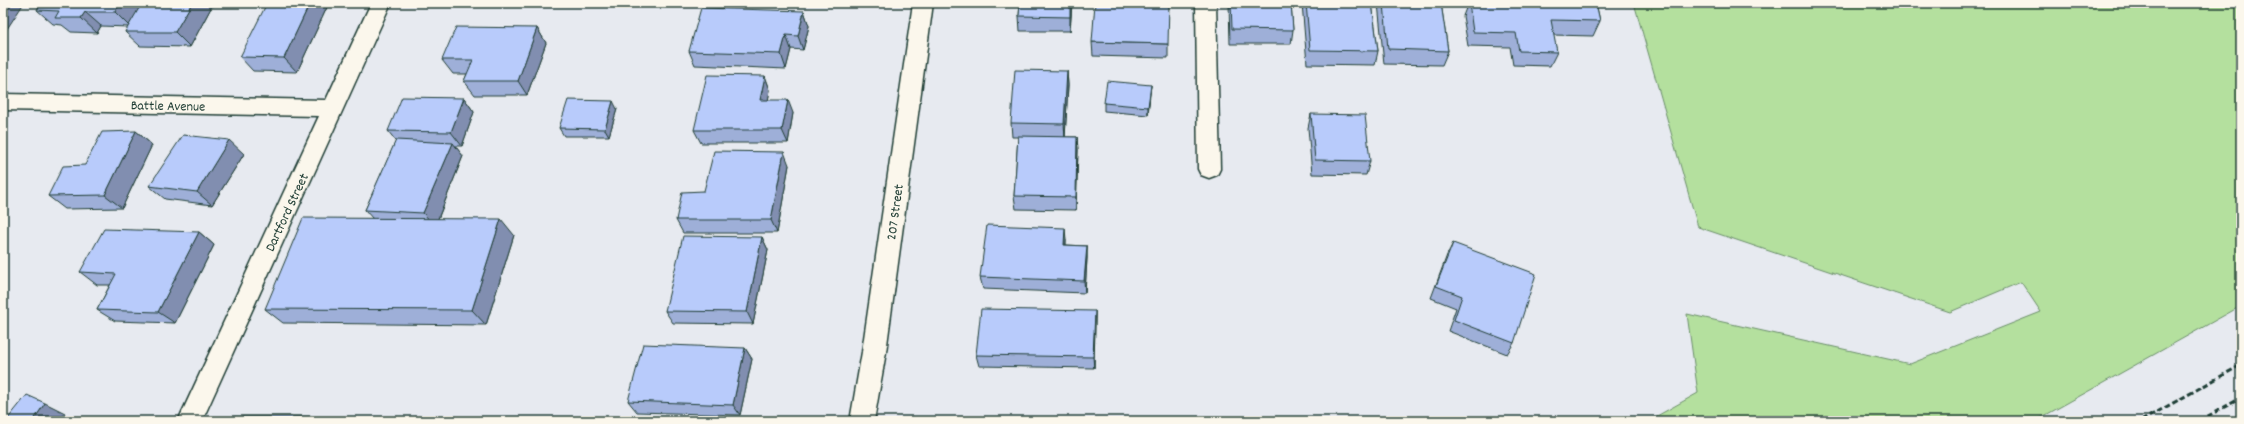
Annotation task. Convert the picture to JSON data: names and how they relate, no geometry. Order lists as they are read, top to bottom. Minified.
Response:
{"streets":{"street":["Battle Avenue","Dartford Street","207 Street"]},"crossings":[["Battle Avenue","Dartford Street"]]}
